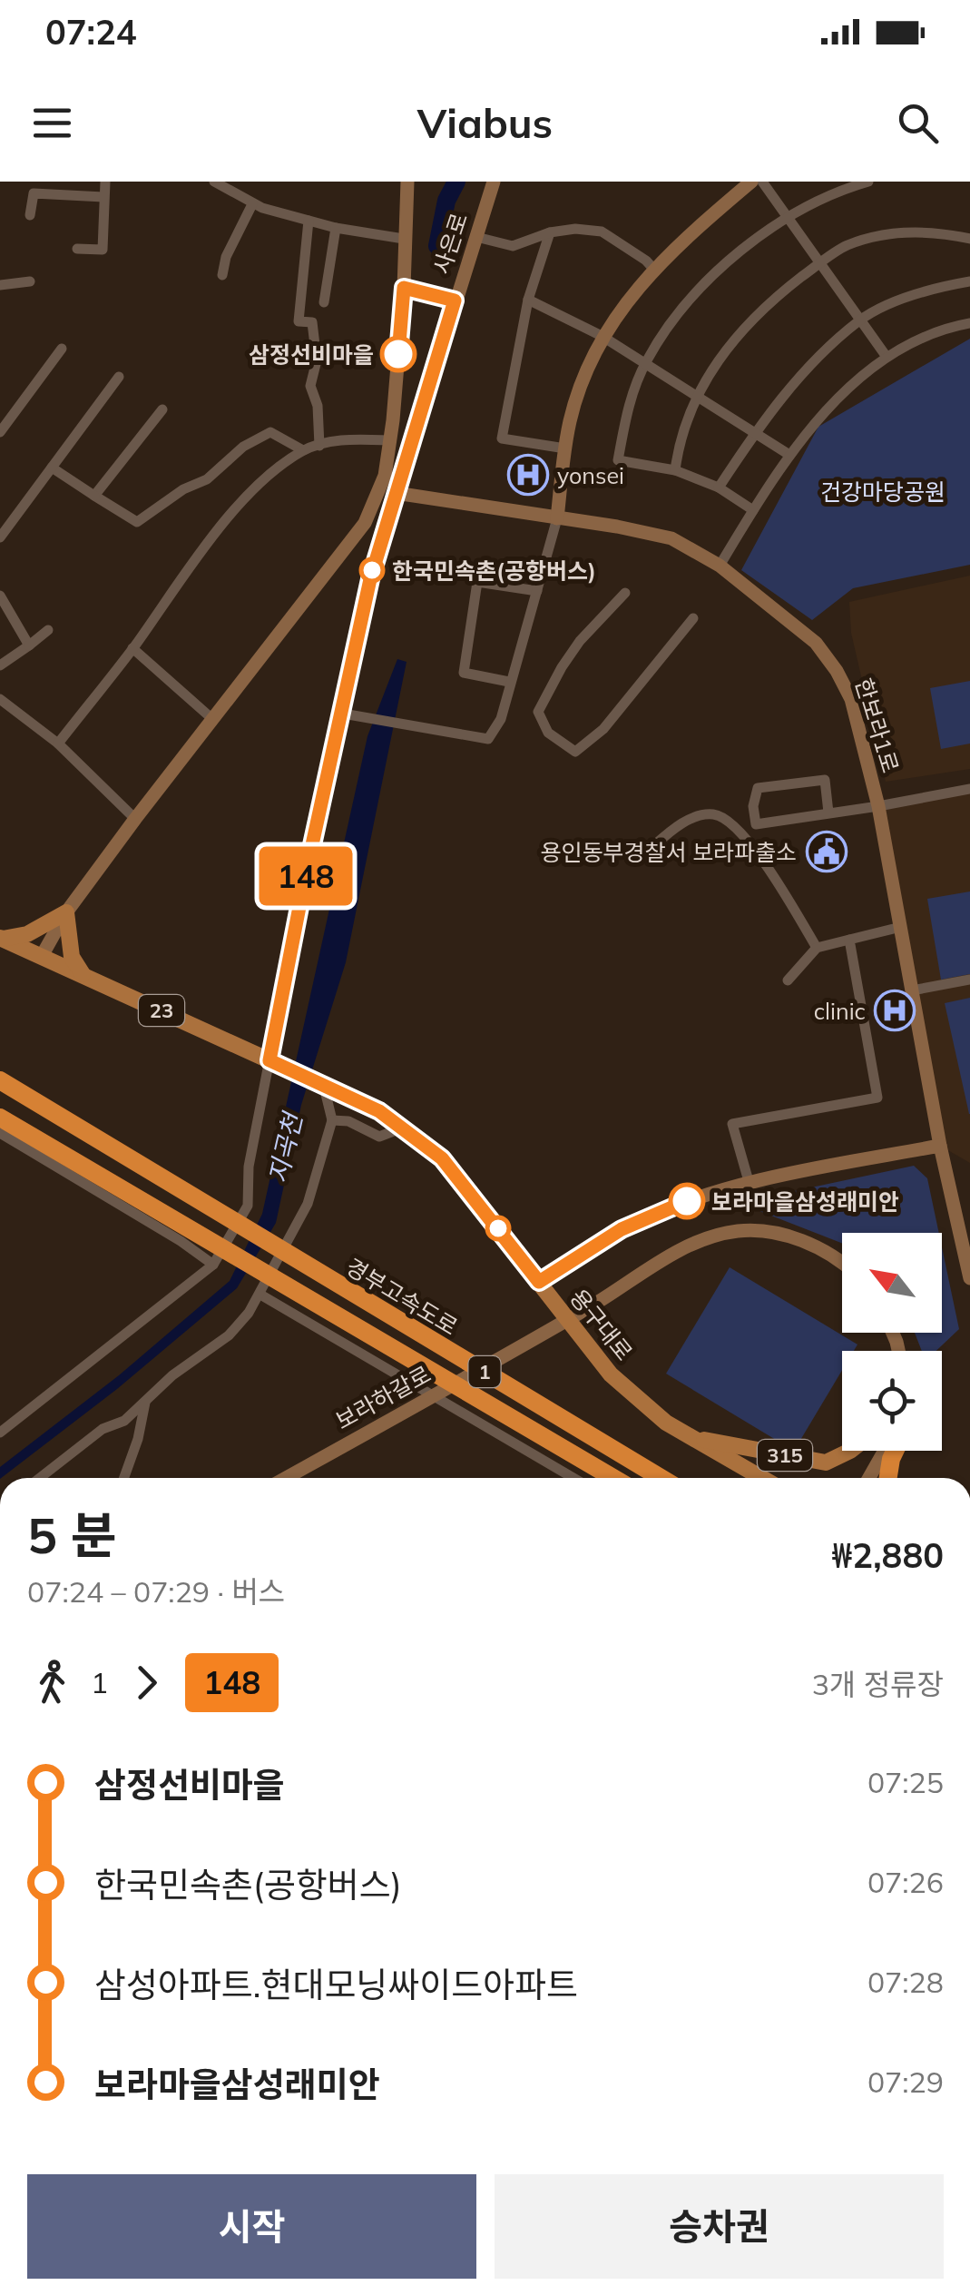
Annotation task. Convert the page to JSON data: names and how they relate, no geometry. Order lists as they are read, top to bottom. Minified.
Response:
{"streets":{"highway":["경부고속도로","1"],"main road":["23","용구대로","315"],"street":["사은로","한보라1로","보라하갈로"]},"crossings":[["사은로","한보라1로"],["사은로","23"],["23","용구대로"],["용구대로","315"]],"water":["지곡천"],"parks":["건강마당공원"],"places":{"other":["삼정선비마을","한국민속촌(공항버스)","보라마을삼성래미안"],"hospital":["yonsei","clinic"],"public building":["용인동부경찰서 보라파출소"]},"lines":["bus line 148"],"north":"top left","page":{"status":"07:24","header":"Viabus","on_map":"148","heading":["5 분","07:24 – 07:29 · 버스","₩2,880"],"legs":["1","148","3개 정류장"],"list":[{"name":"삼정선비마을","value":"07:25"},{"name":"한국민속촌(공항버스)","value":"07:26"},{"name":"삼성아파트.현대모닝싸이드아파트","value":"07:28"},{"name":"보라마을삼성래미안","value":"07:29"}],"buttons":["시작","승차권"]}}
